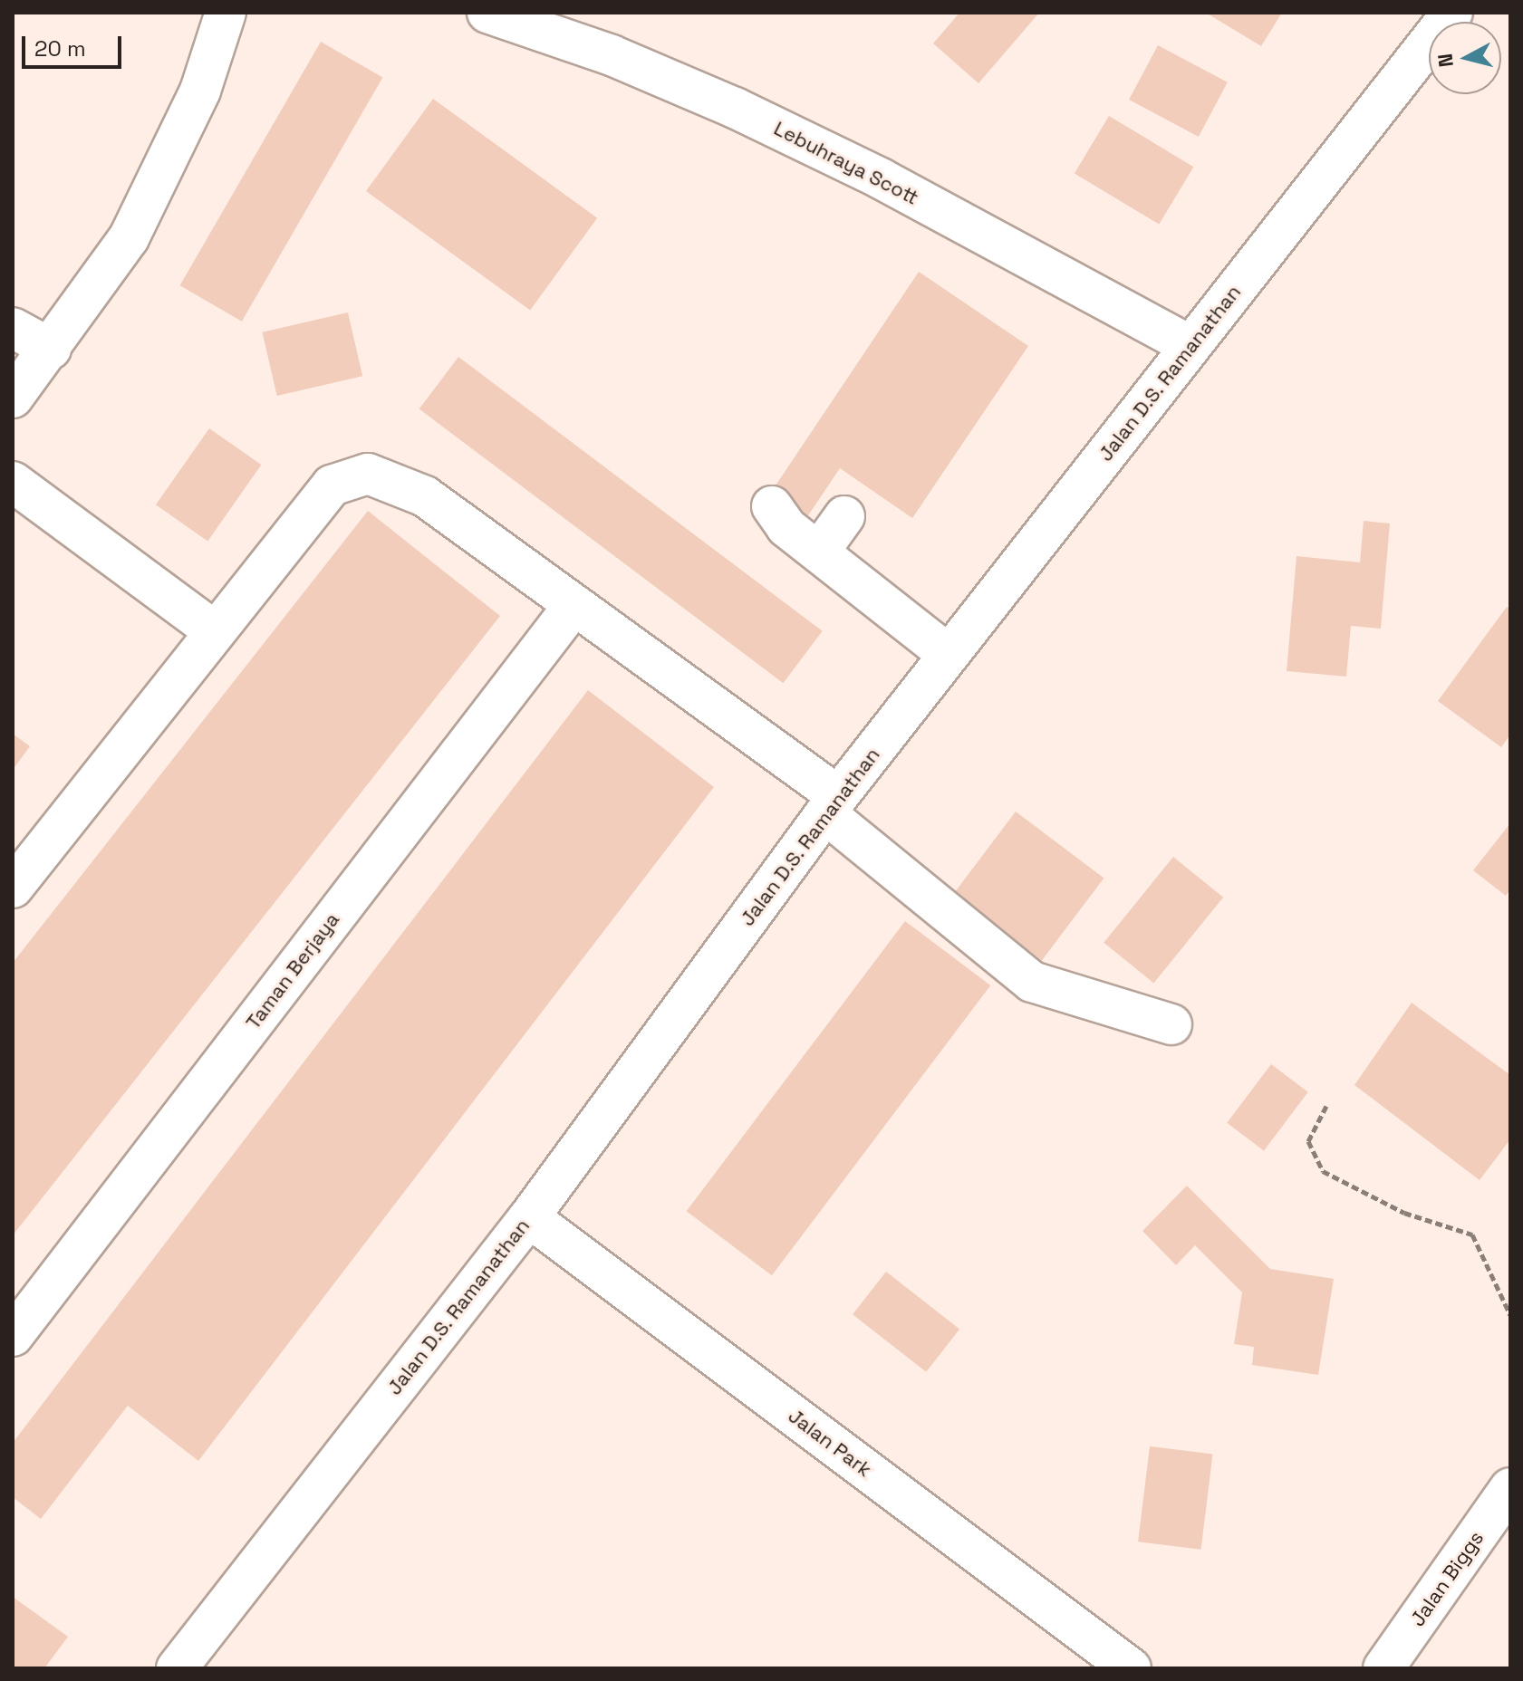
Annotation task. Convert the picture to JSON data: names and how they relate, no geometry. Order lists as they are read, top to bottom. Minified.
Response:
{"streets":{"street":["Lebuhraya Scott","Jalan D.S. Ramanathan","Taman Berjaya","Jalan Park","Jalan Biggs"]},"crossings":[["Lebuhraya Scott","Jalan D.S. Ramanathan"],["Jalan D.S. Ramanathan","Jalan Park"]],"scale_bar":"20 m","north":"left"}
